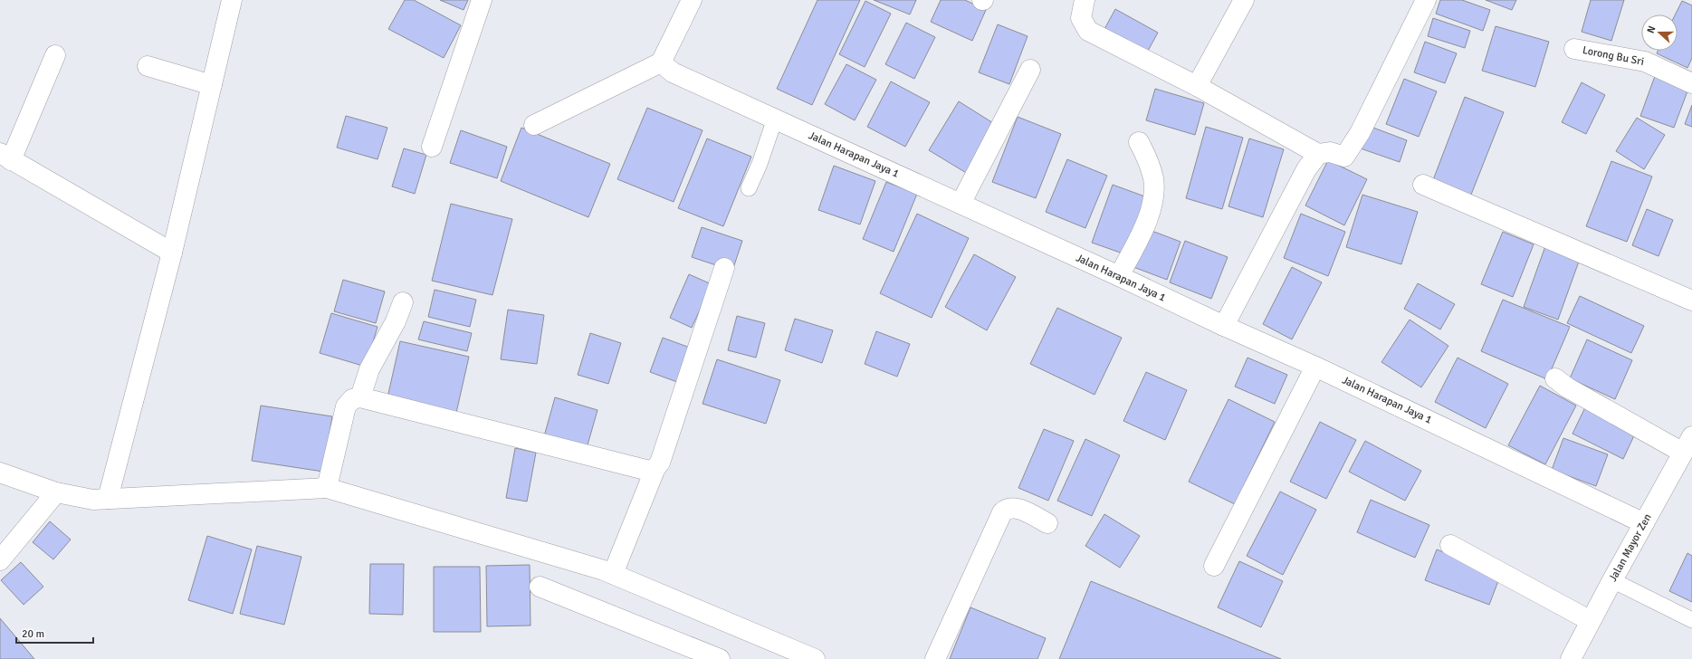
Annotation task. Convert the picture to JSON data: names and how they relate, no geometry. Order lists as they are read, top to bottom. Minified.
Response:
{"streets":{"street":["Lorong Bu Sri","Jalan Harapan Jaya 1","Jalan Mayor Zen"]},"crossings":[["Jalan Harapan Jaya 1","Jalan Mayor Zen"]],"scale_bar":"20 m","north":"left"}
